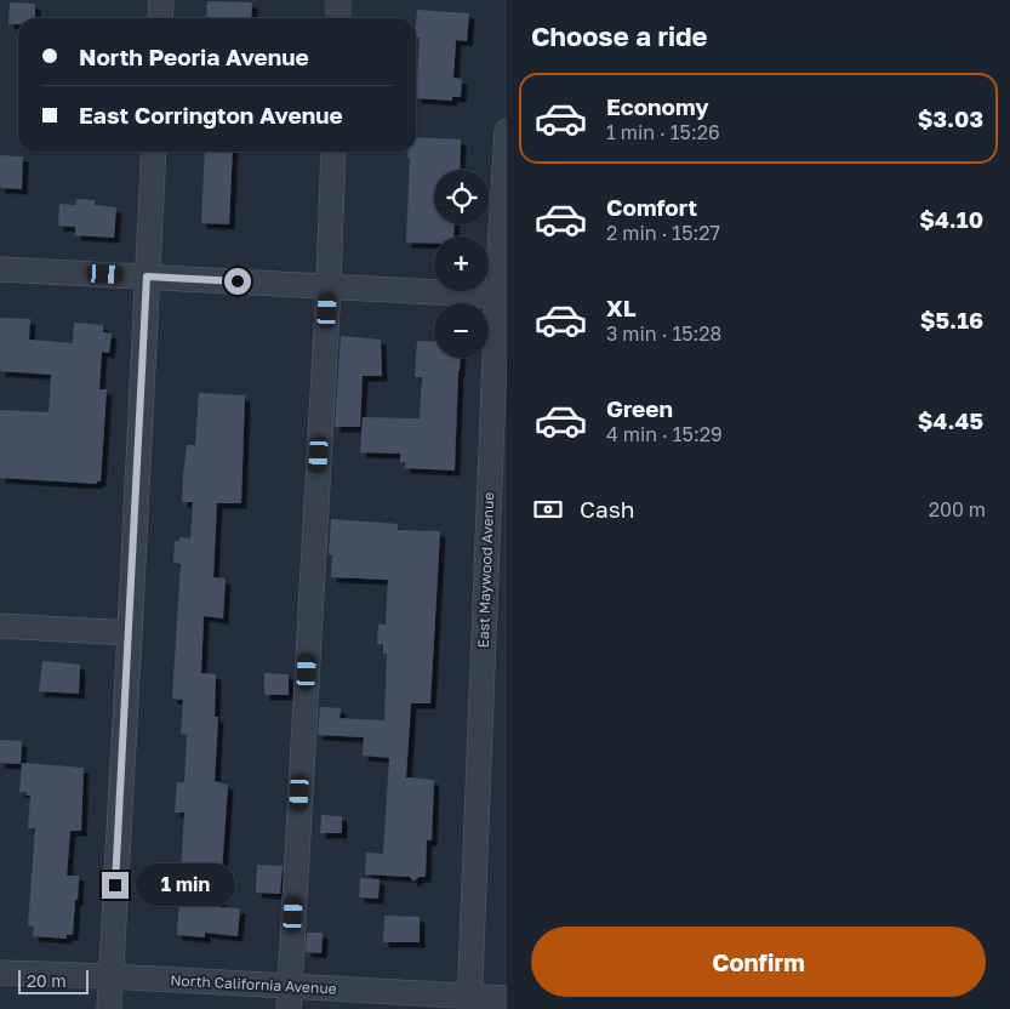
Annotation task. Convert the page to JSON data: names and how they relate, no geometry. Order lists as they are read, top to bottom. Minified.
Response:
{"streets":{"street":["East Maywood Avenue","North California Avenue"]},"crossings":[["East Maywood Avenue","North California Avenue"]],"scale_bar":"20 m","page":{"heading":"Choose a ride","banner":["North Peoria Avenue","East Corrington Avenue"],"list":[{"name":"Economy","note":"1 min · 15:26","value":"$3.03"},{"name":"Comfort","note":"2 min · 15:27","value":"$4.10"},{"name":"XL","note":"3 min · 15:28","value":"$5.16"},{"name":"Green","note":"4 min · 15:29","value":"$4.45"}],"map_buttons":["+","−"],"pay":["Cash","200 m"],"bubble":"1 min","buttons":"Confirm","scale":"20 m"}}
